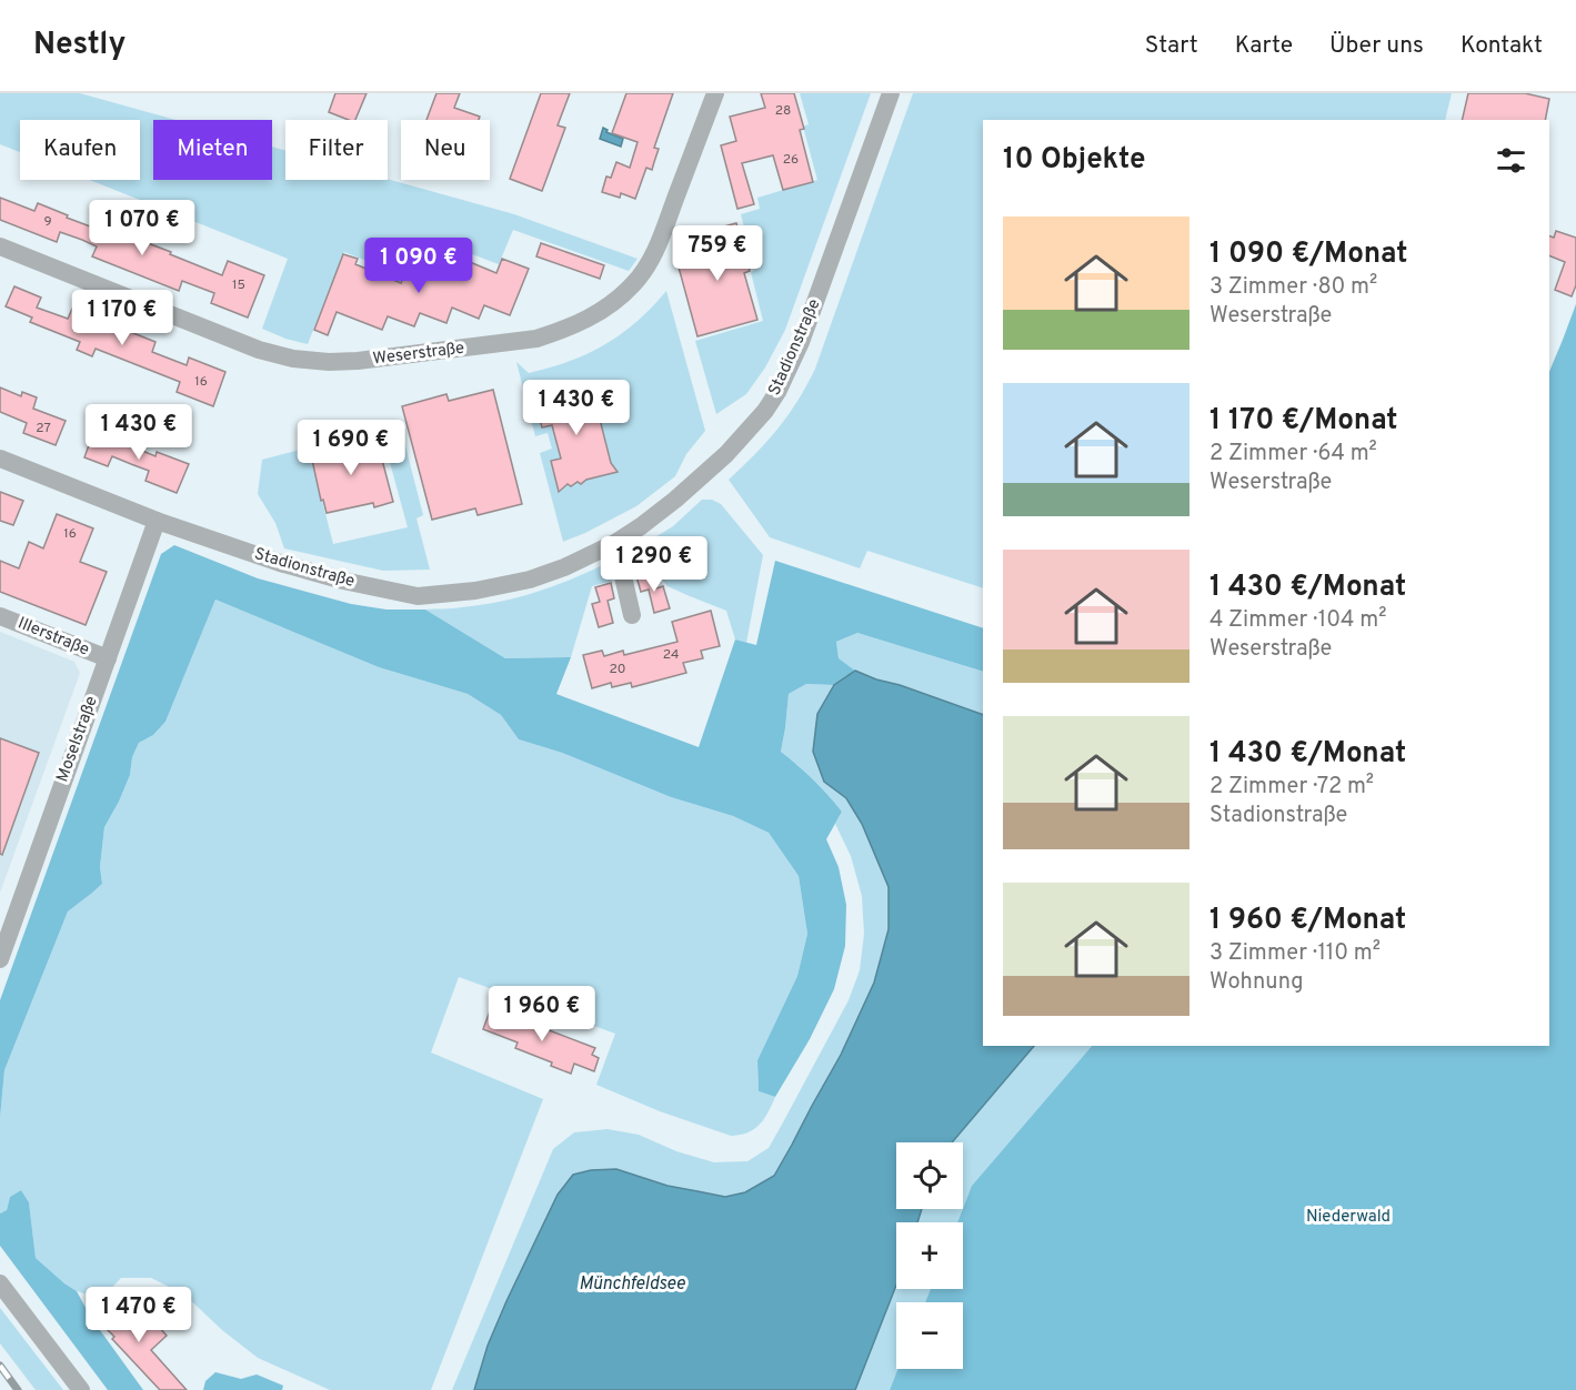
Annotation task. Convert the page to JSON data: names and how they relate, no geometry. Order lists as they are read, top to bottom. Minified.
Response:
{"streets":{"street":["Stadionstraße","Weserstraße","Illerstraße","Moselstraße"]},"crossings":[["Stadionstraße","Moselstraße"],["Illerstraße","Moselstraße"]],"water":["Münchfeldsee"],"parks":["Niederwald"],"house_numbers":["28","26","9","15","16","27","16","24","20"],"page":{"header":"Nestly","nav":["Start","Karte","Über uns","Kontakt"],"chip":["Kaufen","Mieten","Filter","Neu"],"heading":"10 Objekte","price":["1 070 €","759 €","1 090 €","1 170 €","1 430 €","1 430 €","1 690 €","1 290 €","1 960 €","1 470 €"],"list":[{"name":"1 090 €/Monat","note":"3 Zimmer · 80 m² · Weserstraße"},{"name":"1 170 €/Monat","note":"2 Zimmer · 64 m² · Weserstraße"},{"name":"1 430 €/Monat","note":"4 Zimmer · 104 m² · Weserstraße"},{"name":"1 430 €/Monat","note":"2 Zimmer · 72 m² · Stadionstraße"},{"name":"1 960 €/Monat","note":"3 Zimmer · 110 m² · Wohnung"}],"map_buttons":["+","−"]}}
